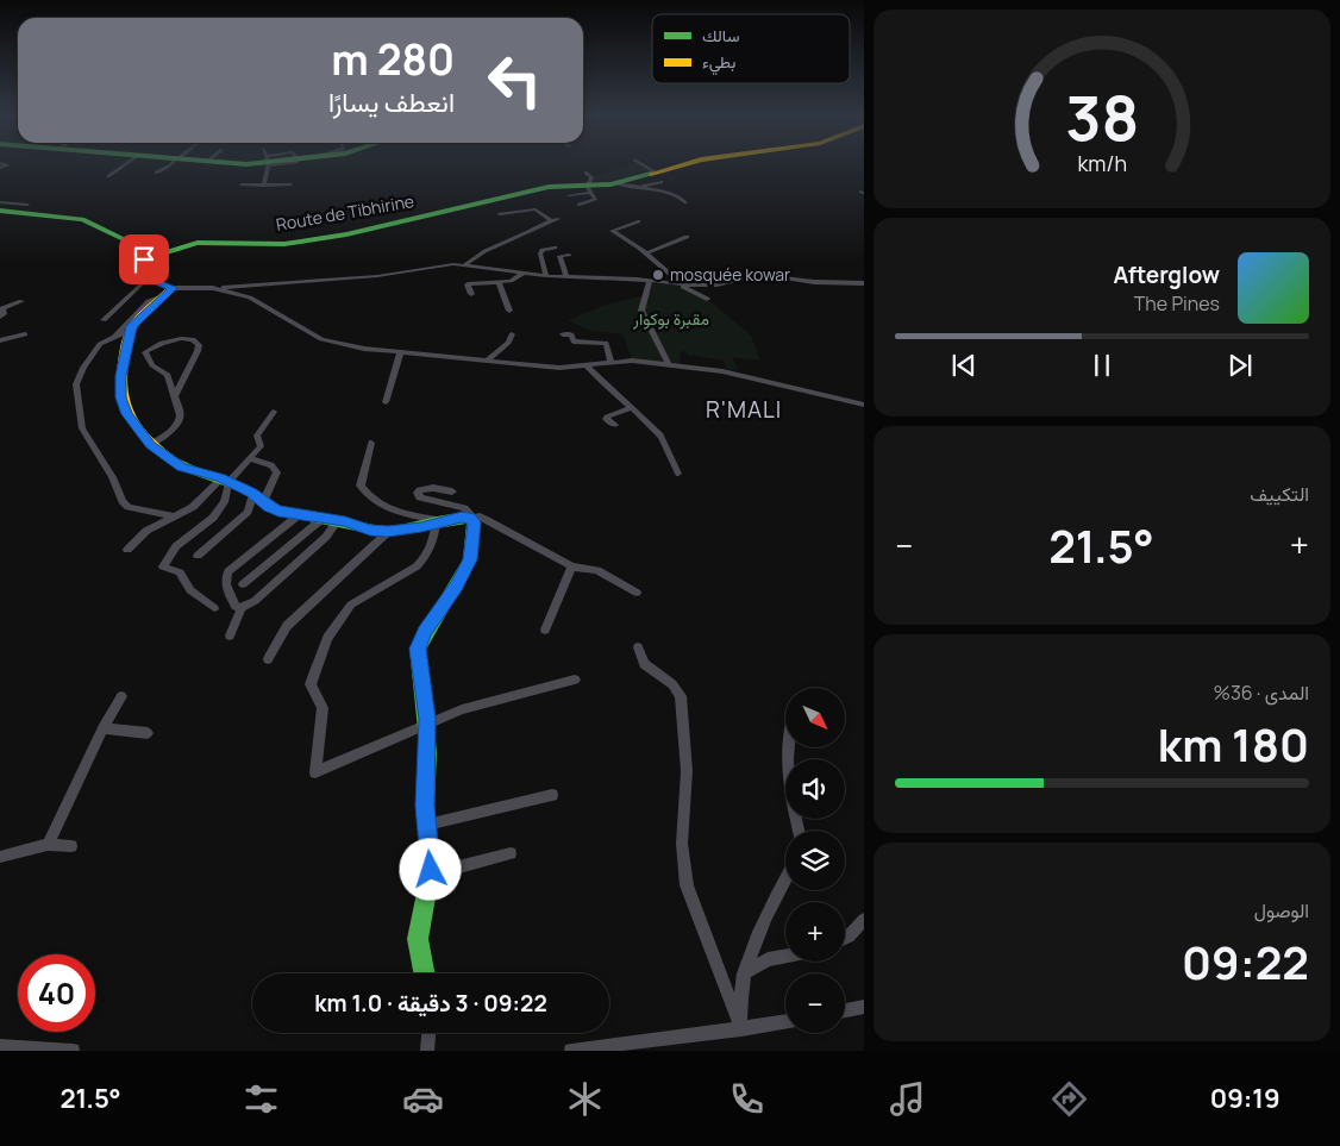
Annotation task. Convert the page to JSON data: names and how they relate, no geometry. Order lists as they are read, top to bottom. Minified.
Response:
{"streets":{"street":["Route de Tibhirine"]},"districts":["R'MALI"],"parks":["مقبرة بوكوار"],"places":["mosquée kowar"],"legend":["سالك","بطيء"],"north":"bottom right","page":{"turn":["280 m","انعطف يسارًا"],"song":["Afterglow","The Pines"],"tile":["التكييف",["المدى · 36%","180 km"],["الوصول","09:22"]],"heat":["−","21.5°","+"],"map_buttons":["+","−"],"limit":"40","trip":"09:22 · 3 دقيقة · 1.0 km","tabs":["09:19","21.5°"],"gauge":["38","km/h"]}}
